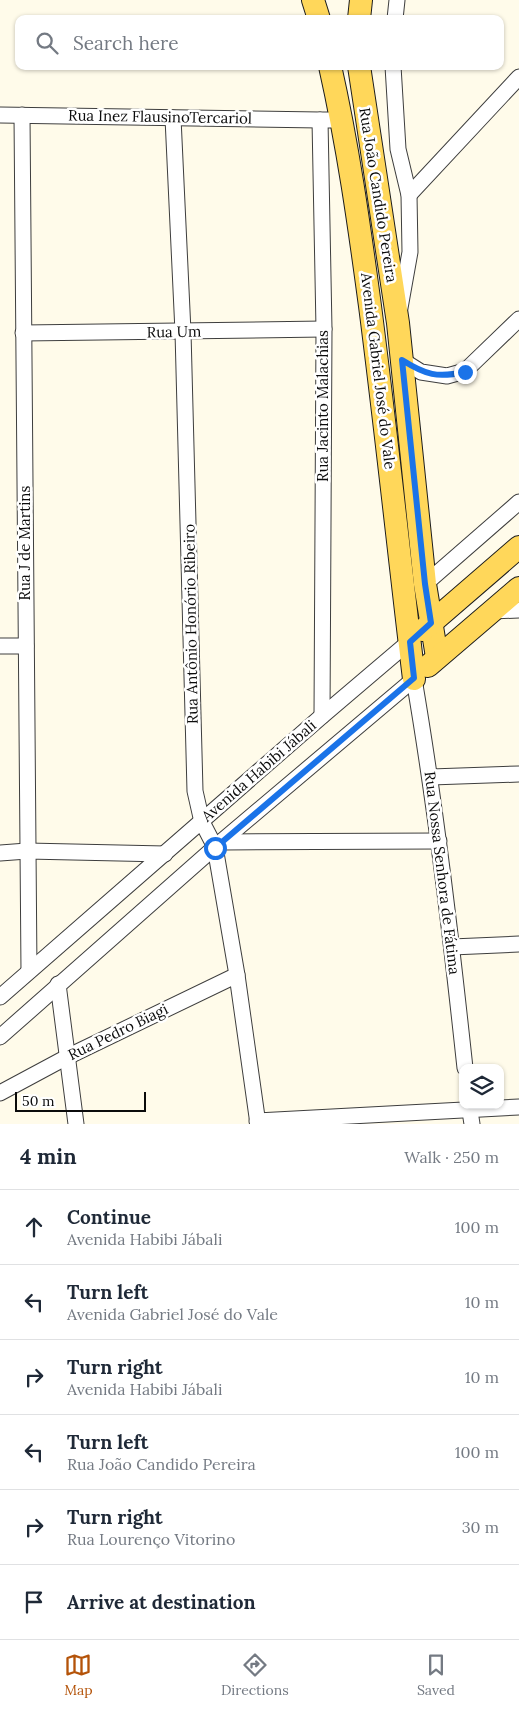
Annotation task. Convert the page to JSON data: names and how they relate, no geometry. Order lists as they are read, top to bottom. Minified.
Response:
{"streets":{"main road":["Rua João Candido Pereira","Avenida Gabriel José do Vale","Avenida Habibi Jábali"],"street":["Rua Inez FlausinoTercariol","Rua Um","Rua Jacinto Malachias","Rua J de Martins","Rua Antônio Honório Ribeiro","Rua Nossa Senhora de Fátima","Rua Pedro Biagi"]},"crossings":[["Rua Inez FlausinoTercariol","Rua Jacinto Malachias"],["Rua Inez FlausinoTercariol","Rua J de Martins"],["Rua Inez FlausinoTercariol","Rua Antônio Honório Ribeiro"],["Rua João Candido Pereira","Avenida Habibi Jábali"],["Rua Um","Rua Jacinto Malachias"],["Rua Um","Rua J de Martins"],["Rua Um","Rua Antônio Honório Ribeiro"],["Avenida Gabriel José do Vale","Avenida Habibi Jábali"],["Avenida Gabriel José do Vale","Rua Nossa Senhora de Fátima"],["Rua Jacinto Malachias","Avenida Habibi Jábali"],["Rua J de Martins","Avenida Habibi Jábali"],["Rua Antônio Honório Ribeiro","Avenida Habibi Jábali"],["Rua Antônio Honório Ribeiro","Rua Pedro Biagi"],["Avenida Habibi Jábali","Rua Nossa Senhora de Fátima"]],"scale_bar":"50 m","page":{"search":"Search here","scale":"50 m","heading":["4 min","Walk · 250 m"],"list":[["Continue","Avenida Habibi Jábali","100 m"],["Turn left","Avenida Gabriel José do Vale","10 m"],["Turn right","Avenida Habibi Jábali","10 m"],["Turn left","Rua João Candido Pereira","100 m"],["Turn right","Rua Lourenço Vitorino","30 m"],"Arrive at destination"],"nav":["Map","Directions","Saved"]}}
